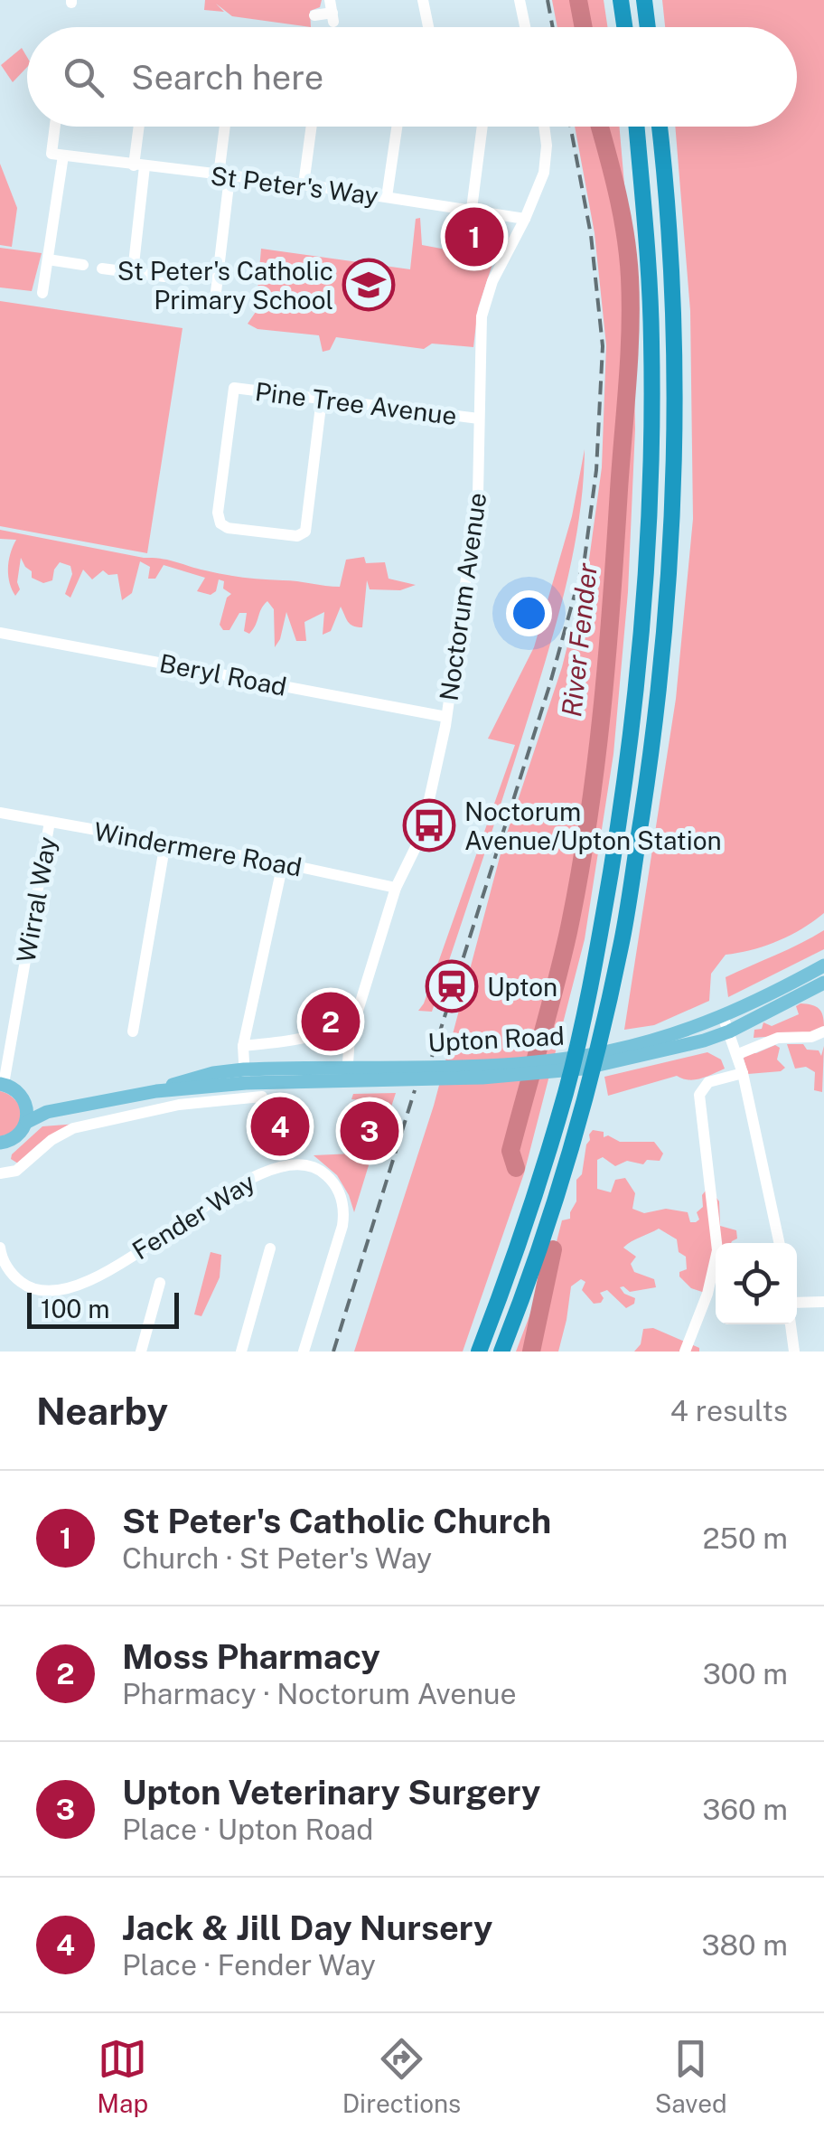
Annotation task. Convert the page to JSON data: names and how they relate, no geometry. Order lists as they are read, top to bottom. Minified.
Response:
{"streets":{"main road":["Upton Road"],"street":["St Peter's Way","Pine Tree Avenue","Noctorum Avenue","Beryl Road","Windermere Road","Wirral Way","Fender Way"]},"crossings":[["St Peter's Way","Noctorum Avenue"],["Pine Tree Avenue","Noctorum Avenue"],["Noctorum Avenue","Beryl Road"],["Noctorum Avenue","Windermere Road"],["Noctorum Avenue","Upton Road"],["Windermere Road","Wirral Way"]],"water":["River Fender"],"places":{"school or university":["St Peter's Catholic Primary School"],"bus stop":["Noctorum Avenue/Upton Station"],"station":["Upton"]},"scale_bar":"100 m","page":{"search":"Search here","pins":["1","2","4","3"],"scale":"100 m","heading":["Nearby","4 results"],"list":[{"mark":"1","name":"St Peter's Catholic Church","note":"Church · St Peter's Way","value":"250 m"},{"mark":"2","name":"Moss Pharmacy","note":"Pharmacy · Noctorum Avenue","value":"300 m"},{"mark":"3","name":"Upton Veterinary Surgery","note":"Place · Upton Road","value":"360 m"},{"mark":"4","name":"Jack & Jill Day Nursery","note":"Place · Fender Way","value":"380 m"}],"nav":["Map","Directions","Saved"]}}
